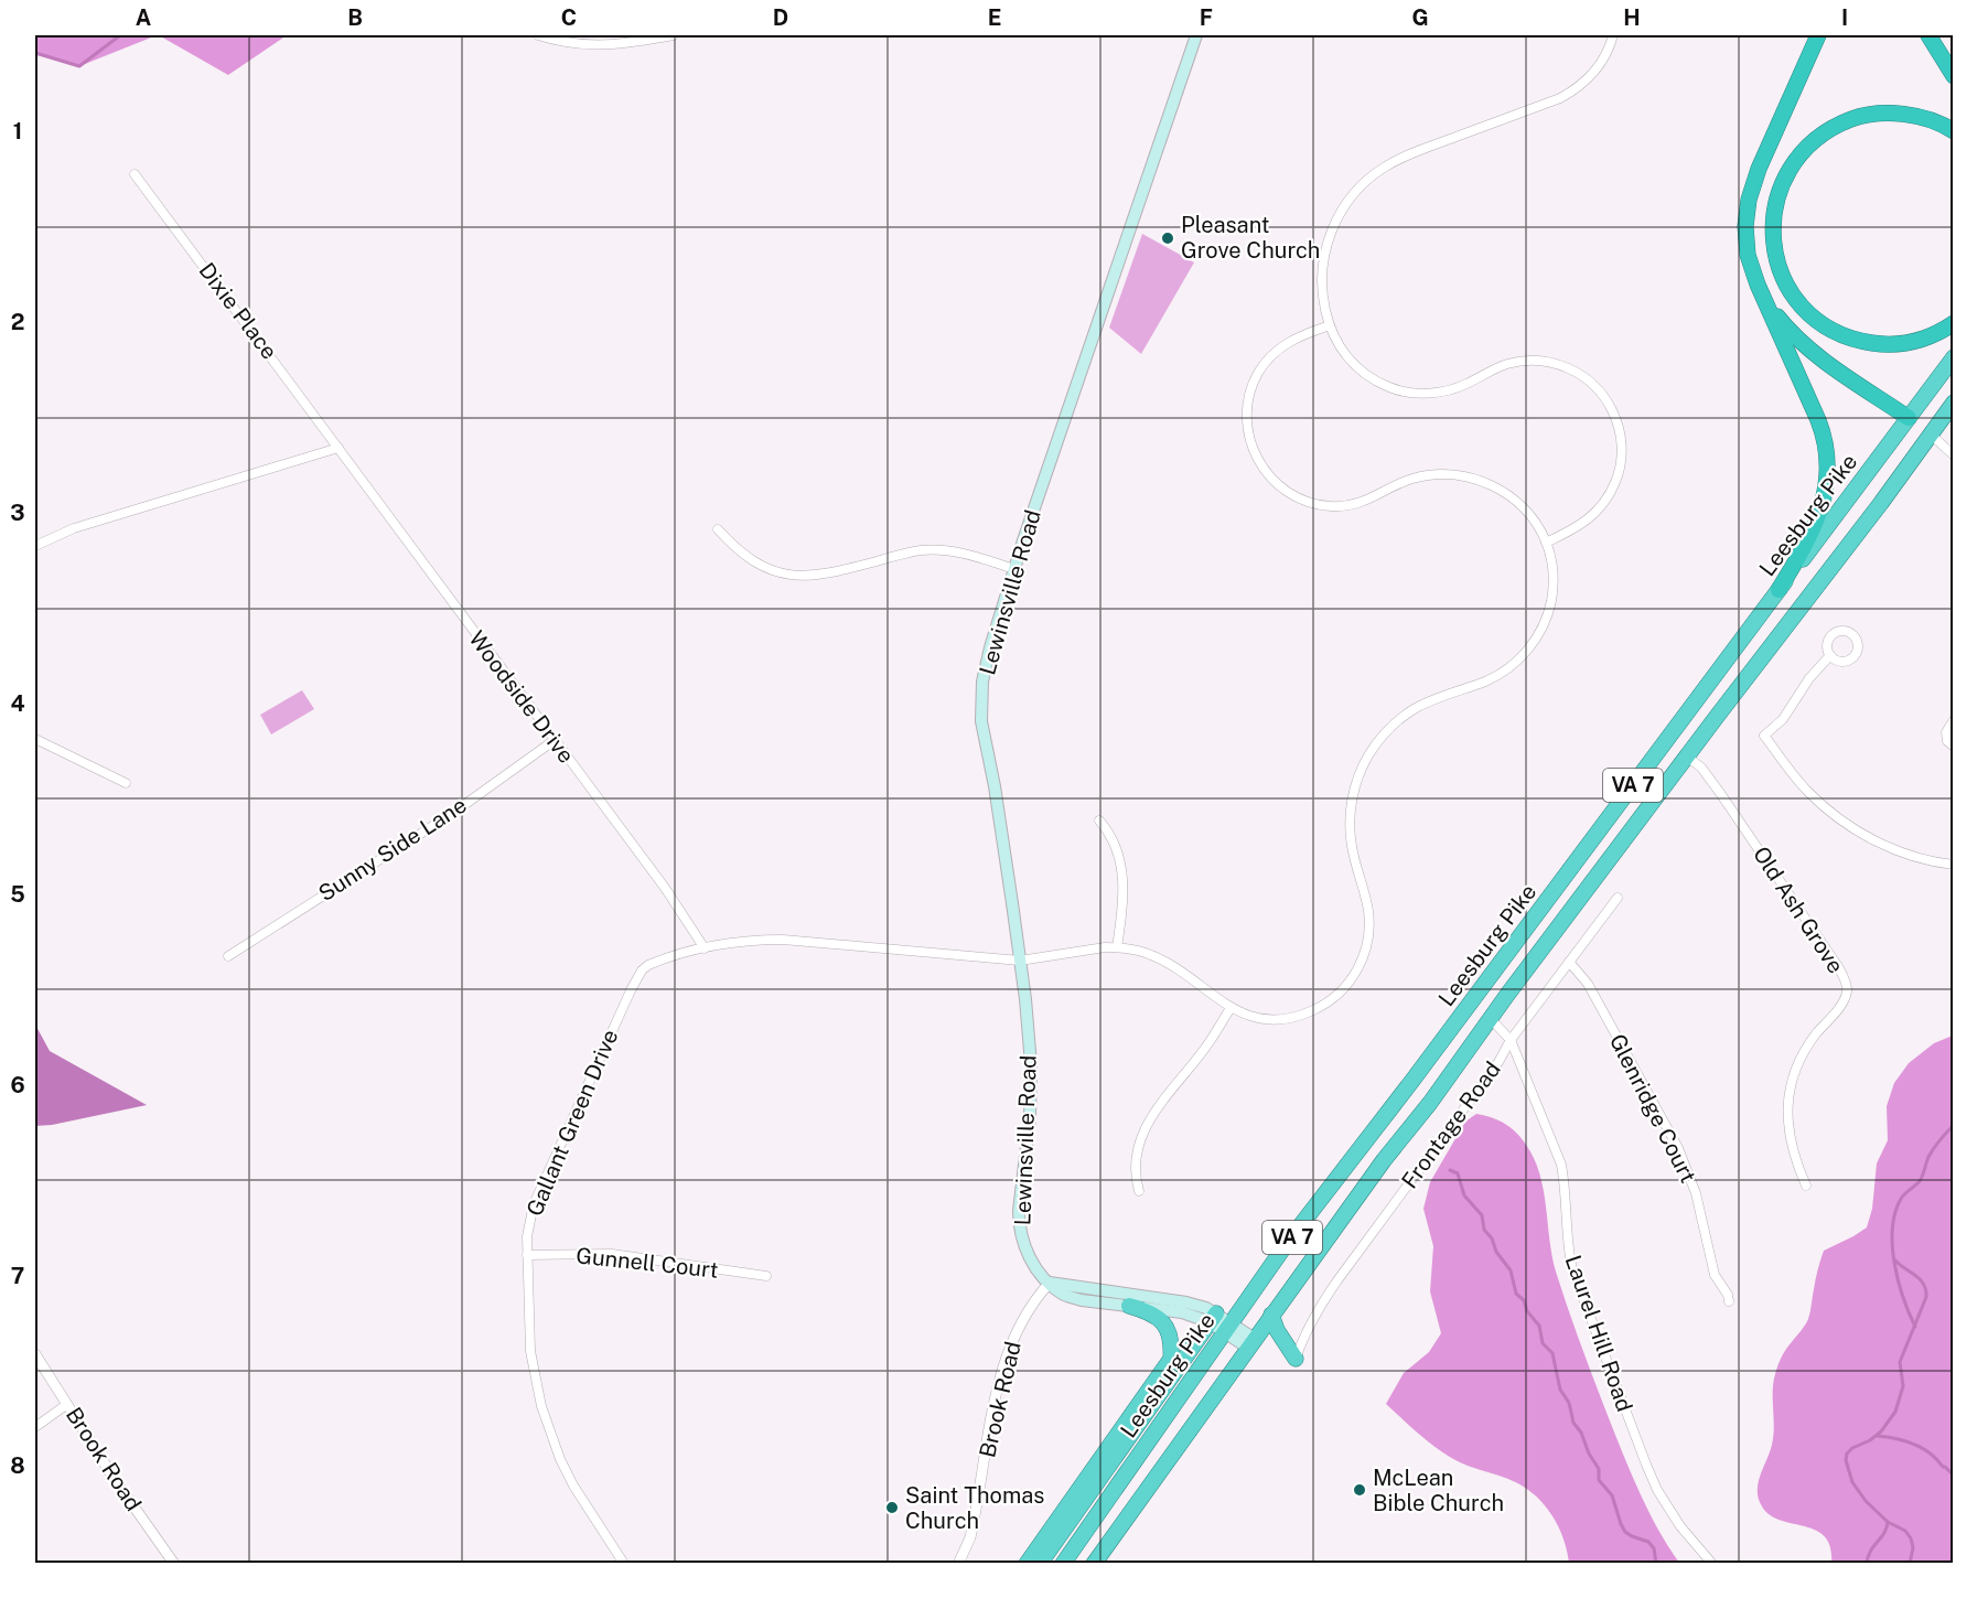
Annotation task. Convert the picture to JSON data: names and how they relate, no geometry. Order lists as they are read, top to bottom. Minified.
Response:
{"streets":{"highway":["Leesburg Pike","VA 7"],"main road":["Lewinsville Road"],"street":["Dixie Place","Woodside Drive","Sunny Side Lane","Old Ash Grove","Glenridge Court","Gallant Green Drive","Frontage Road","Gunnell Court","Laurel Hill Road","Brook Road"]},"crossings":[["Dixie Place","Woodside Drive"],["Leesburg Pike","Lewinsville Road"],["Lewinsville Road","VA 7"],["Lewinsville Road","Brook Road"],["Woodside Drive","Sunny Side Lane"],["Woodside Drive","Gallant Green Drive"],["VA 7","Old Ash Grove"],["VA 7","Laurel Hill Road"],["Glenridge Court","Frontage Road"],["Gallant Green Drive","Gunnell Court"],["Frontage Road","Laurel Hill Road"]],"places":["Pleasant Grove Church","McLean Bible Church","Saint Thomas Church"],"grid":{"columns":["A","B","C","D","E","F","G","H","I"],"rows":["1","2","3","4","5","6","7","8"]}}
